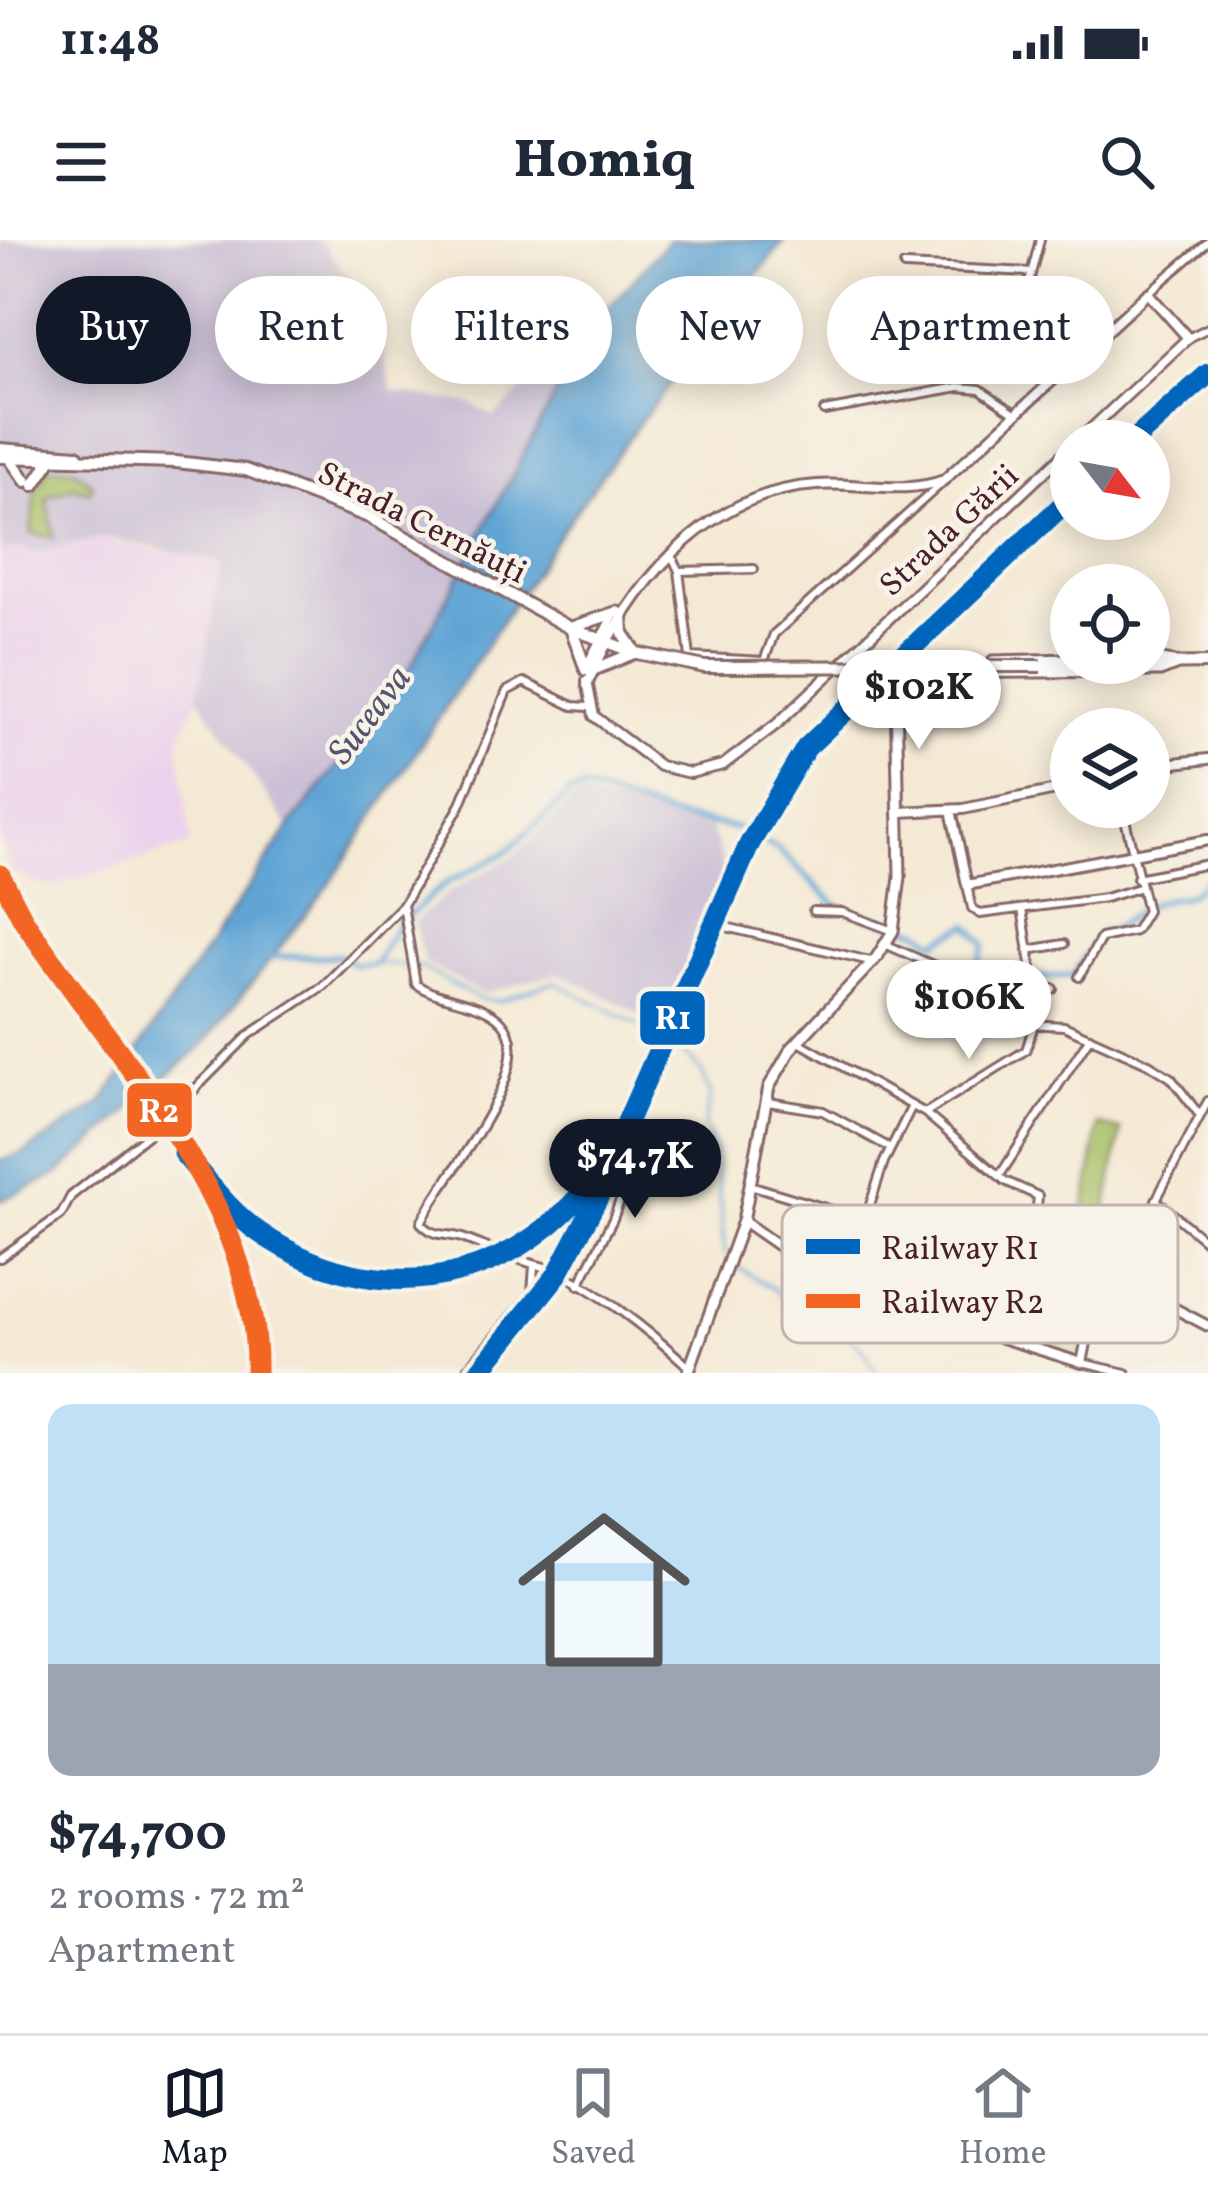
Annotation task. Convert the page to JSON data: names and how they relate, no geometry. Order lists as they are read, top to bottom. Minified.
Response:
{"streets":{"main road":["Strada Cernăuți"],"street":["Strada Gării"]},"water":["Suceava"],"lines":["rail line R1","rail line R2"],"legend":["Railway R1","Railway R2"],"north":"bottom right","page":{"status":"11:48","header":"Homiq","chip":["Buy","Rent","Filters","New","Apartment"],"price":["$102K","$106K","$74.7K"],"list":[{"name":"$74,700","note":"2 rooms · 72 m² · Apartment"}],"tabs":["Map","Saved","Home"]}}
